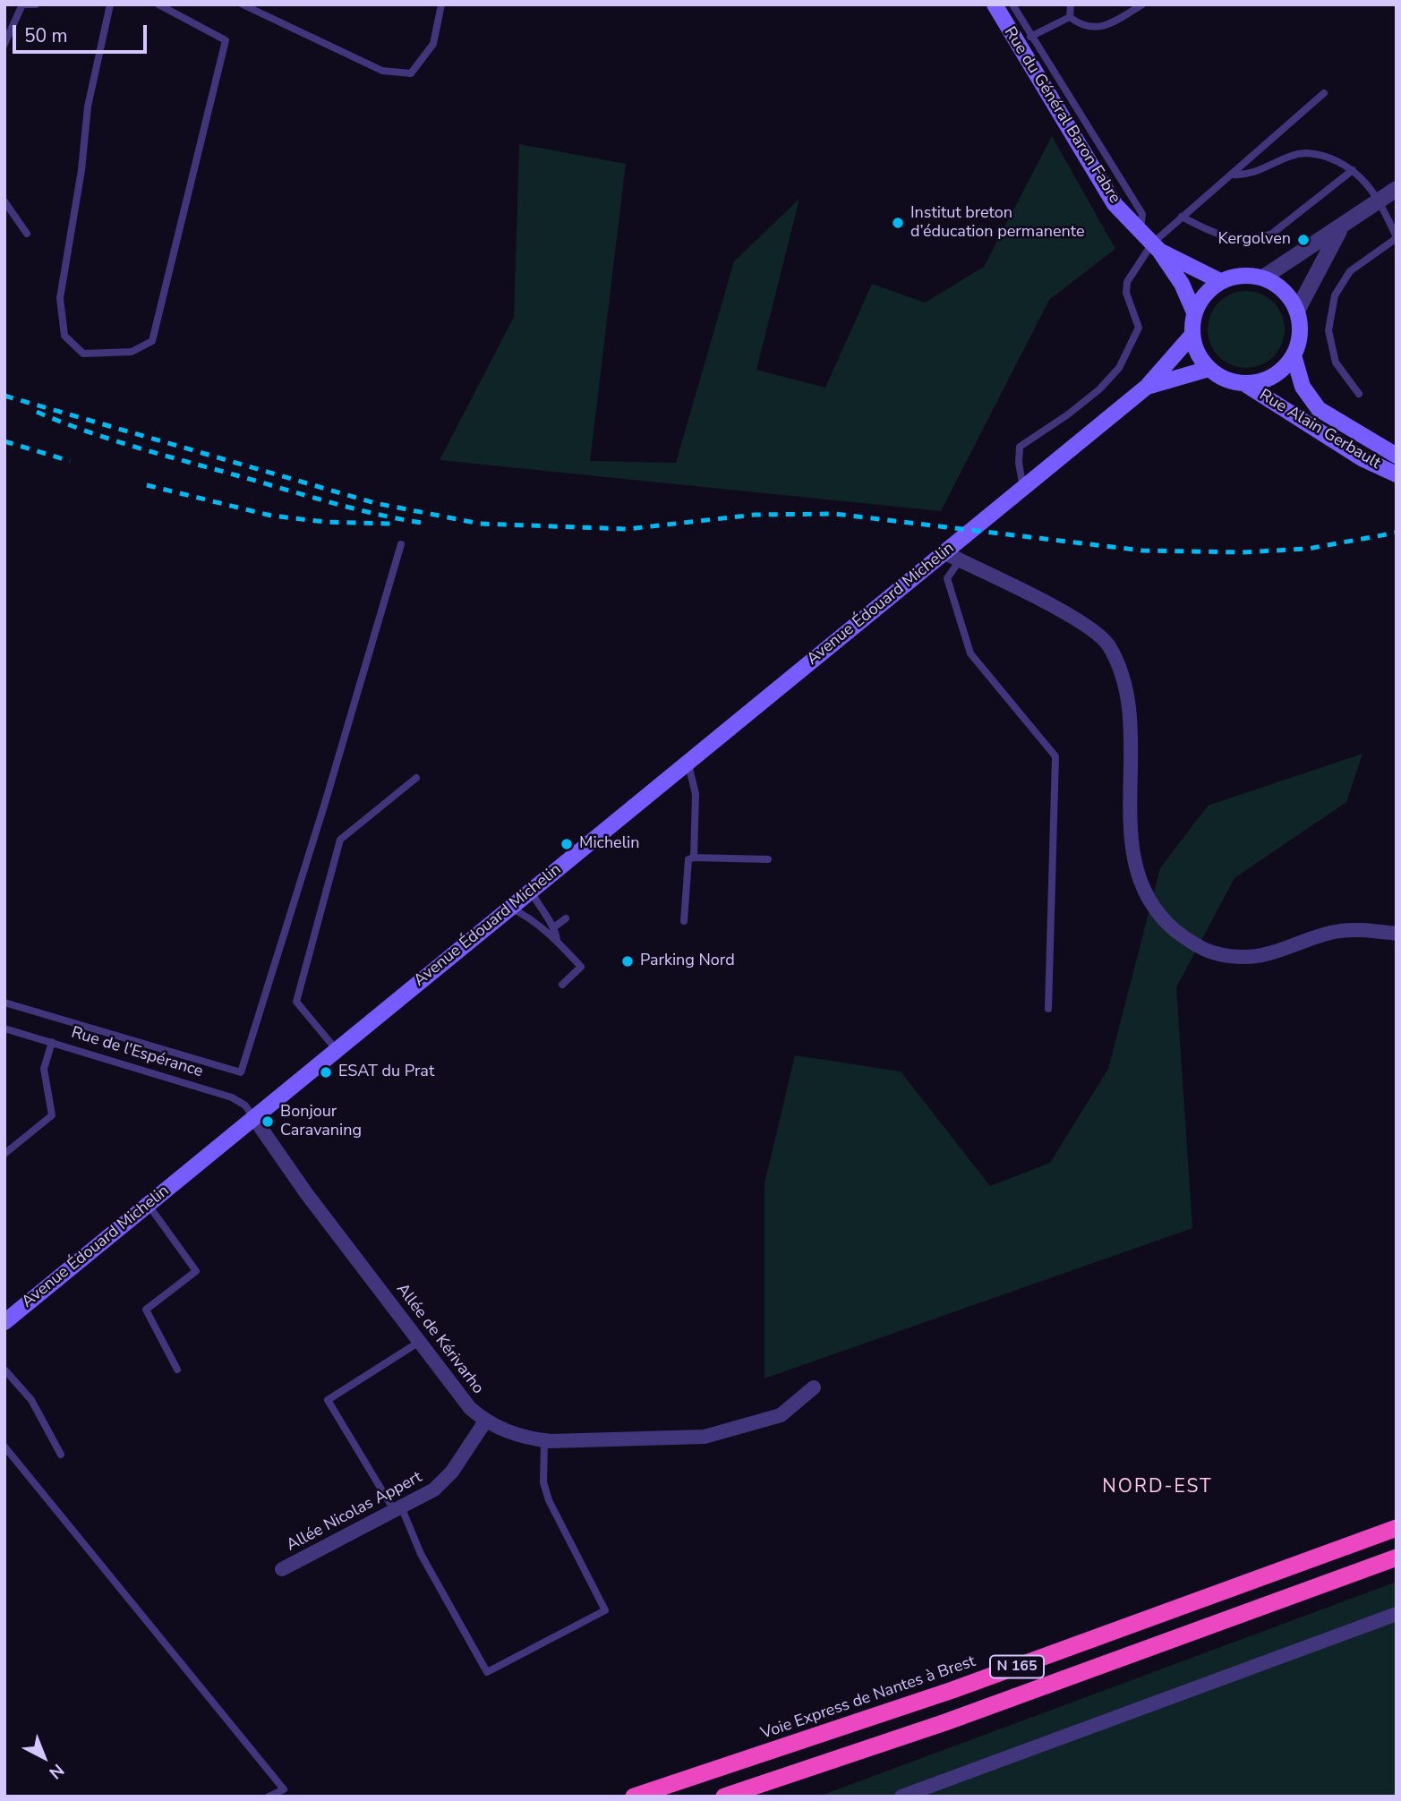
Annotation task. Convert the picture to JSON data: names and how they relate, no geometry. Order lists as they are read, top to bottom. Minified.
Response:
{"streets":{"highway":["N 165","Voie Express de Nantes à Brest"],"main road":["Rue du Général Baron Fabre","Rue Alain Gerbault","Avenue Édouard Michelin"],"street":["Allée de Kérivarho","Allée Nicolas Appert"],"lane":["Rue de l'Espérance"]},"crossings":[["Rue du Général Baron Fabre","Rue Alain Gerbault"],["Rue du Général Baron Fabre","Avenue Édouard Michelin"],["Rue Alain Gerbault","Avenue Édouard Michelin"],["Avenue Édouard Michelin","Rue de l'Espérance"],["Avenue Édouard Michelin","Allée de Kérivarho"],["Rue de l'Espérance","Allée de Kérivarho"],["Allée de Kérivarho","Allée Nicolas Appert"]],"districts":["NORD-EST"],"places":["Institut breton d’éducation permanente","Kergolven","Michelin","Parking Nord","ESAT du Prat","Bonjour Caravaning"],"scale_bar":"50 m","north":"bottom right"}
